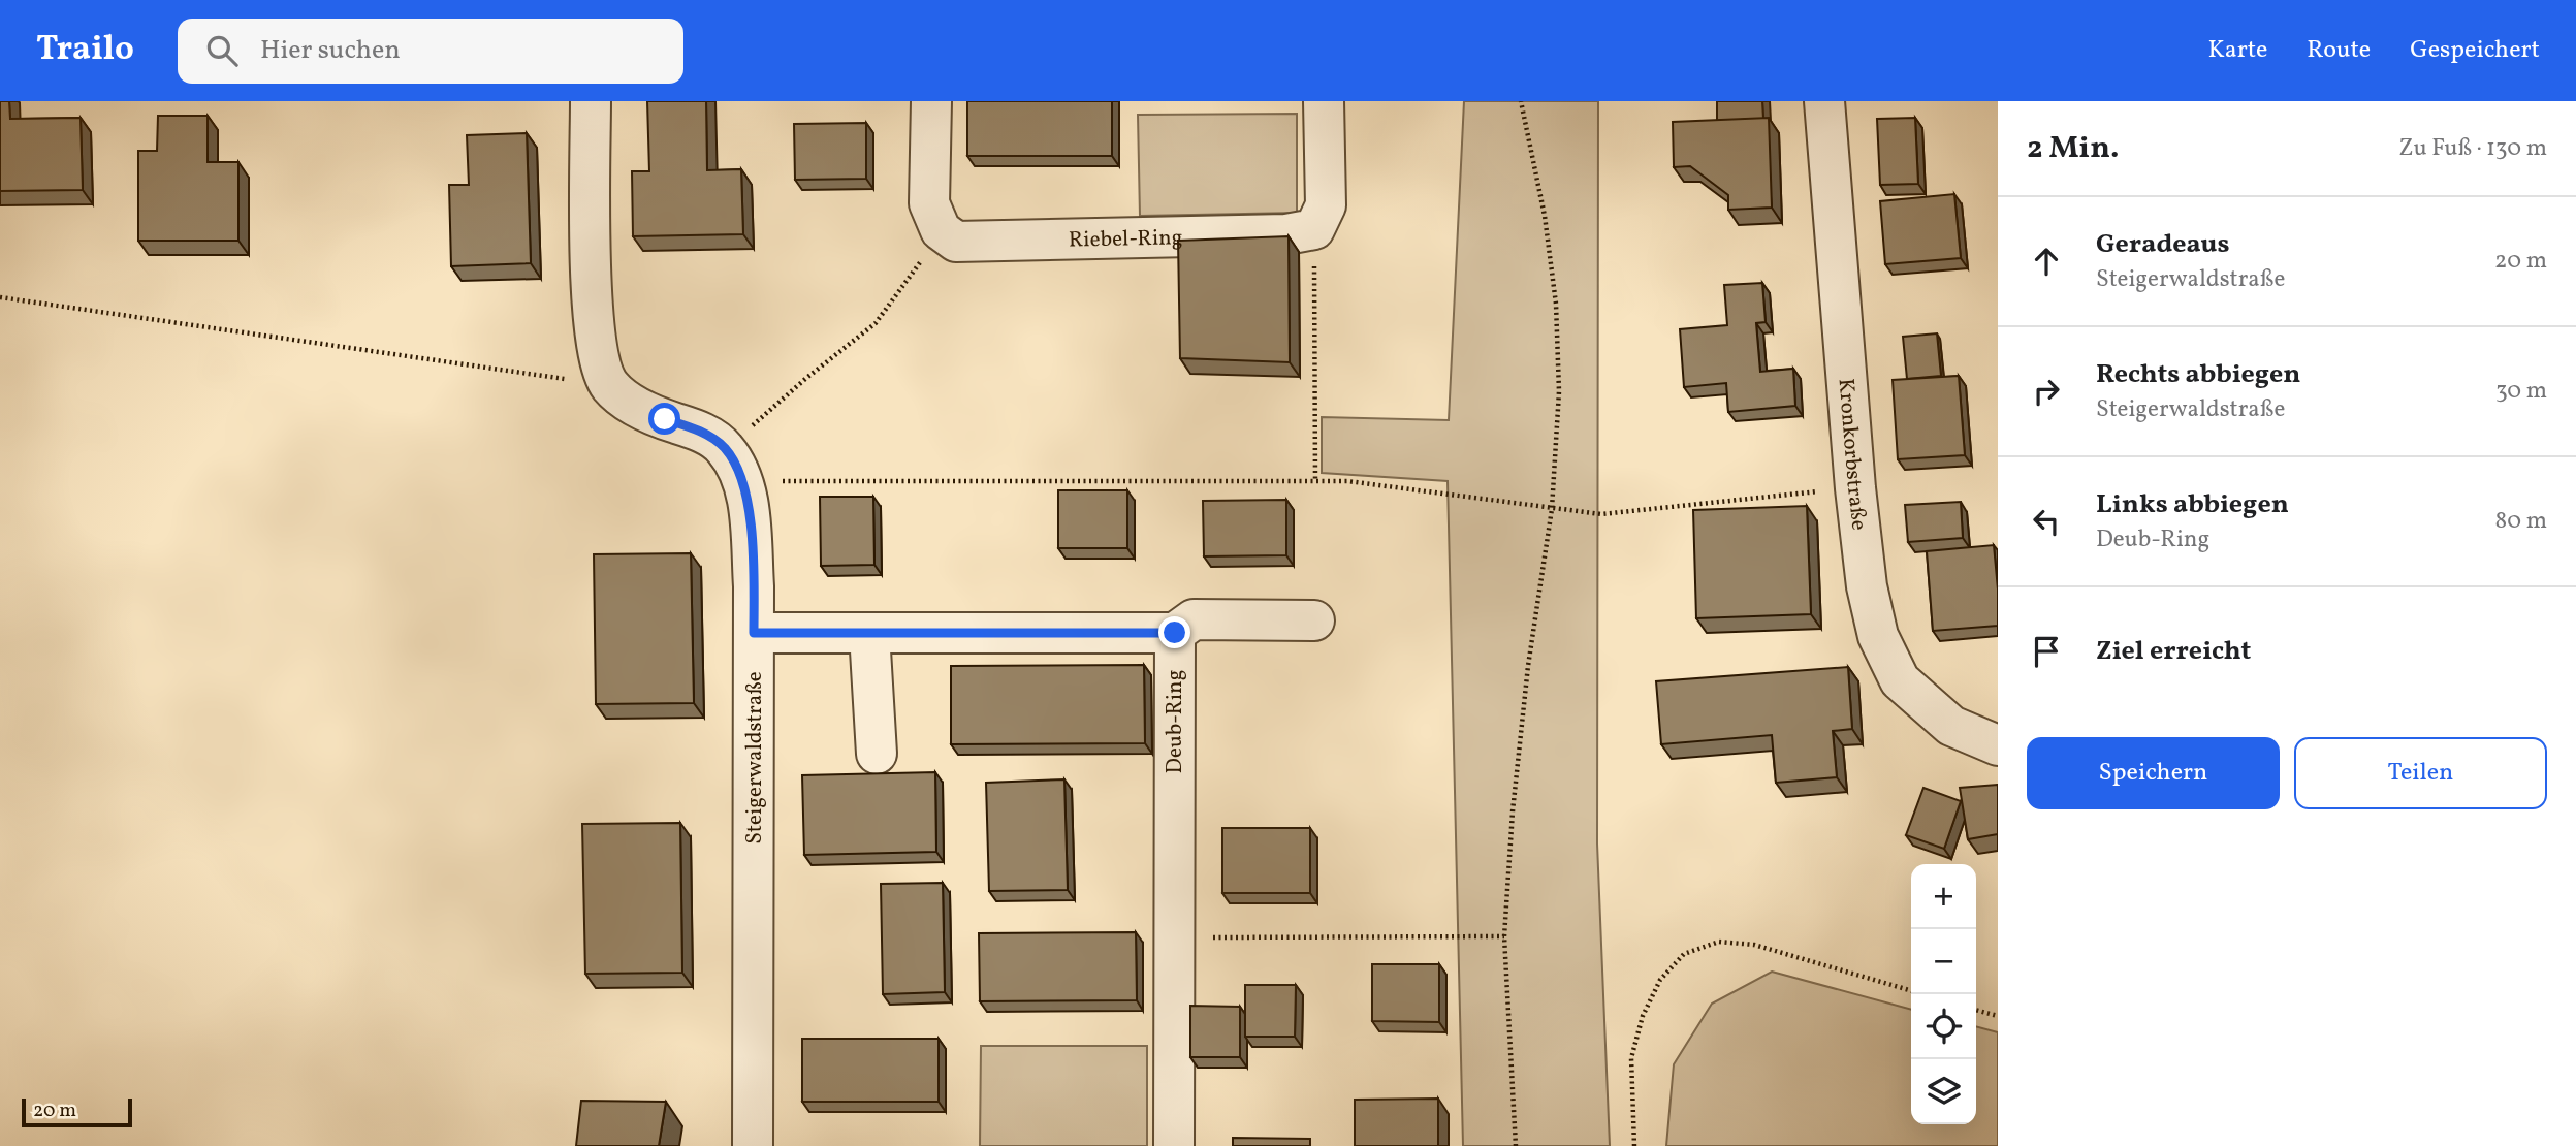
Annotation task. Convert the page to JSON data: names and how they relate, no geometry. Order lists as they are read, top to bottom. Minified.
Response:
{"streets":{"street":["Riebel-Ring","Kronkorbstraße","Deub-Ring","Steigerwaldstraße"]},"scale_bar":"20 m","page":{"header":"Trailo","search":"Hier suchen","nav":["Karte","Route","Gespeichert"],"heading":["2 Min.","Zu Fuß · 130 m"],"list":[["Geradeaus","Steigerwaldstraße","20 m"],["Rechts abbiegen","Steigerwaldstraße","30 m"],["Links abbiegen","Deub-Ring","80 m"],"Ziel erreicht"],"buttons":["Speichern","Teilen"],"map_buttons":["+","−"],"scale":"20 m"}}
